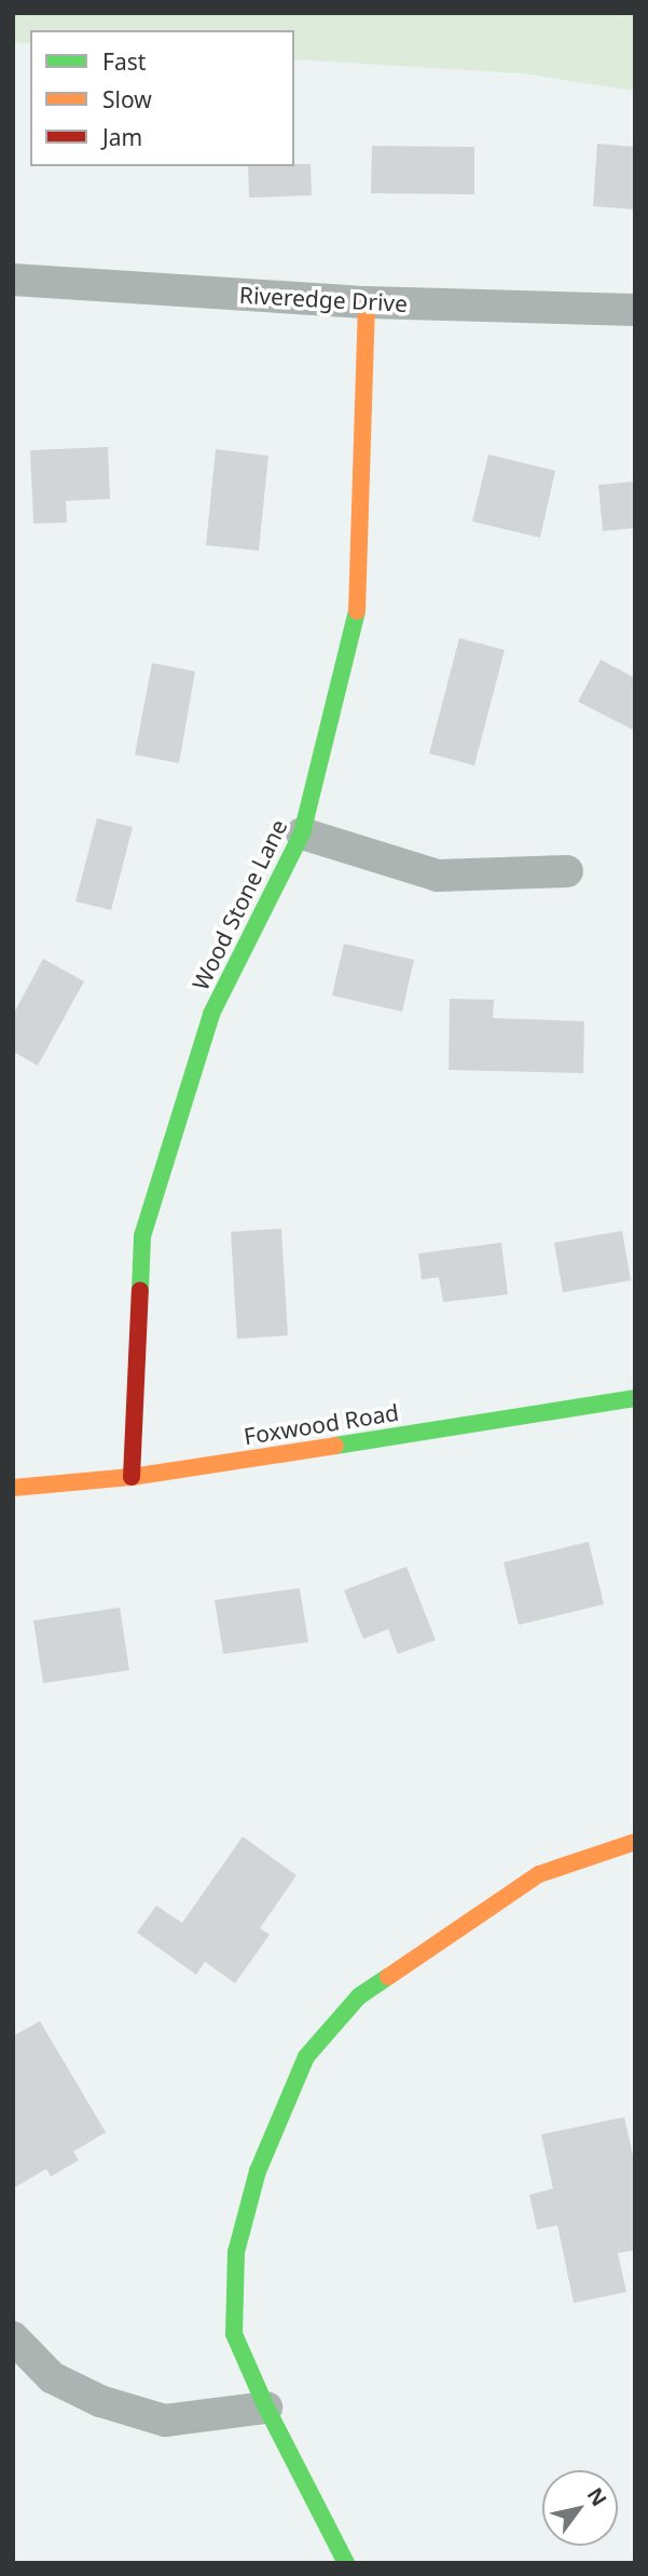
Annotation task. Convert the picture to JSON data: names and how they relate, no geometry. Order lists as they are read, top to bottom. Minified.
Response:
{"streets":{"street":["Riveredge Drive","Wood Stone Lane","Foxwood Road"]},"crossings":[["Riveredge Drive","Wood Stone Lane"],["Wood Stone Lane","Foxwood Road"]],"legend":["Fast","Slow","Jam"],"north":"top right"}
